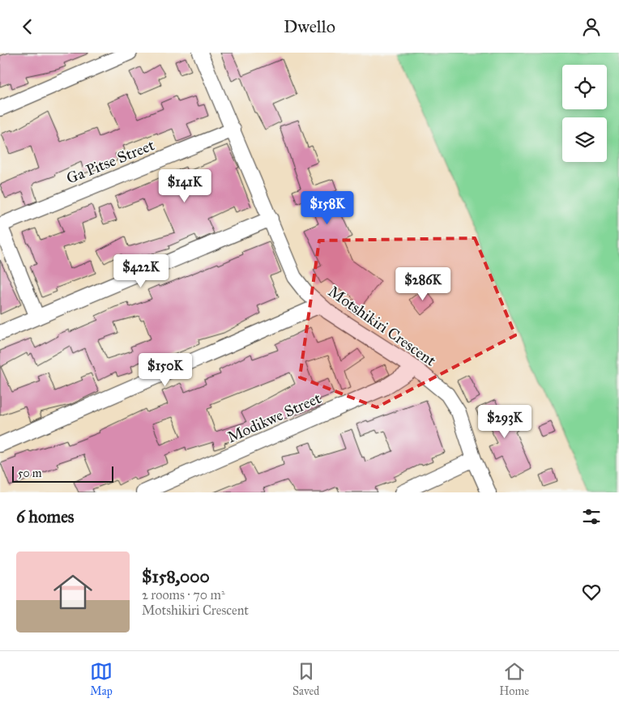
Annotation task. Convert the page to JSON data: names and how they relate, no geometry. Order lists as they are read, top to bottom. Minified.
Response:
{"streets":{"street":["Ga Pitse Street","Motshikiri Crescent","Modikwe Street"]},"crossings":[["Ga Pitse Street","Motshikiri Crescent"],["Motshikiri Crescent","Modikwe Street"]],"scale_bar":"50 m","page":{"header":"Dwello","price":["$141K","$158K","$422K","$286K","$150K","$293K"],"scale":"50 m","heading":"6 homes","list":[{"name":"$158,000","note":"2 rooms · 70 m² · Motshikiri Crescent"}],"tabs":["Map","Saved","Home"]}}
